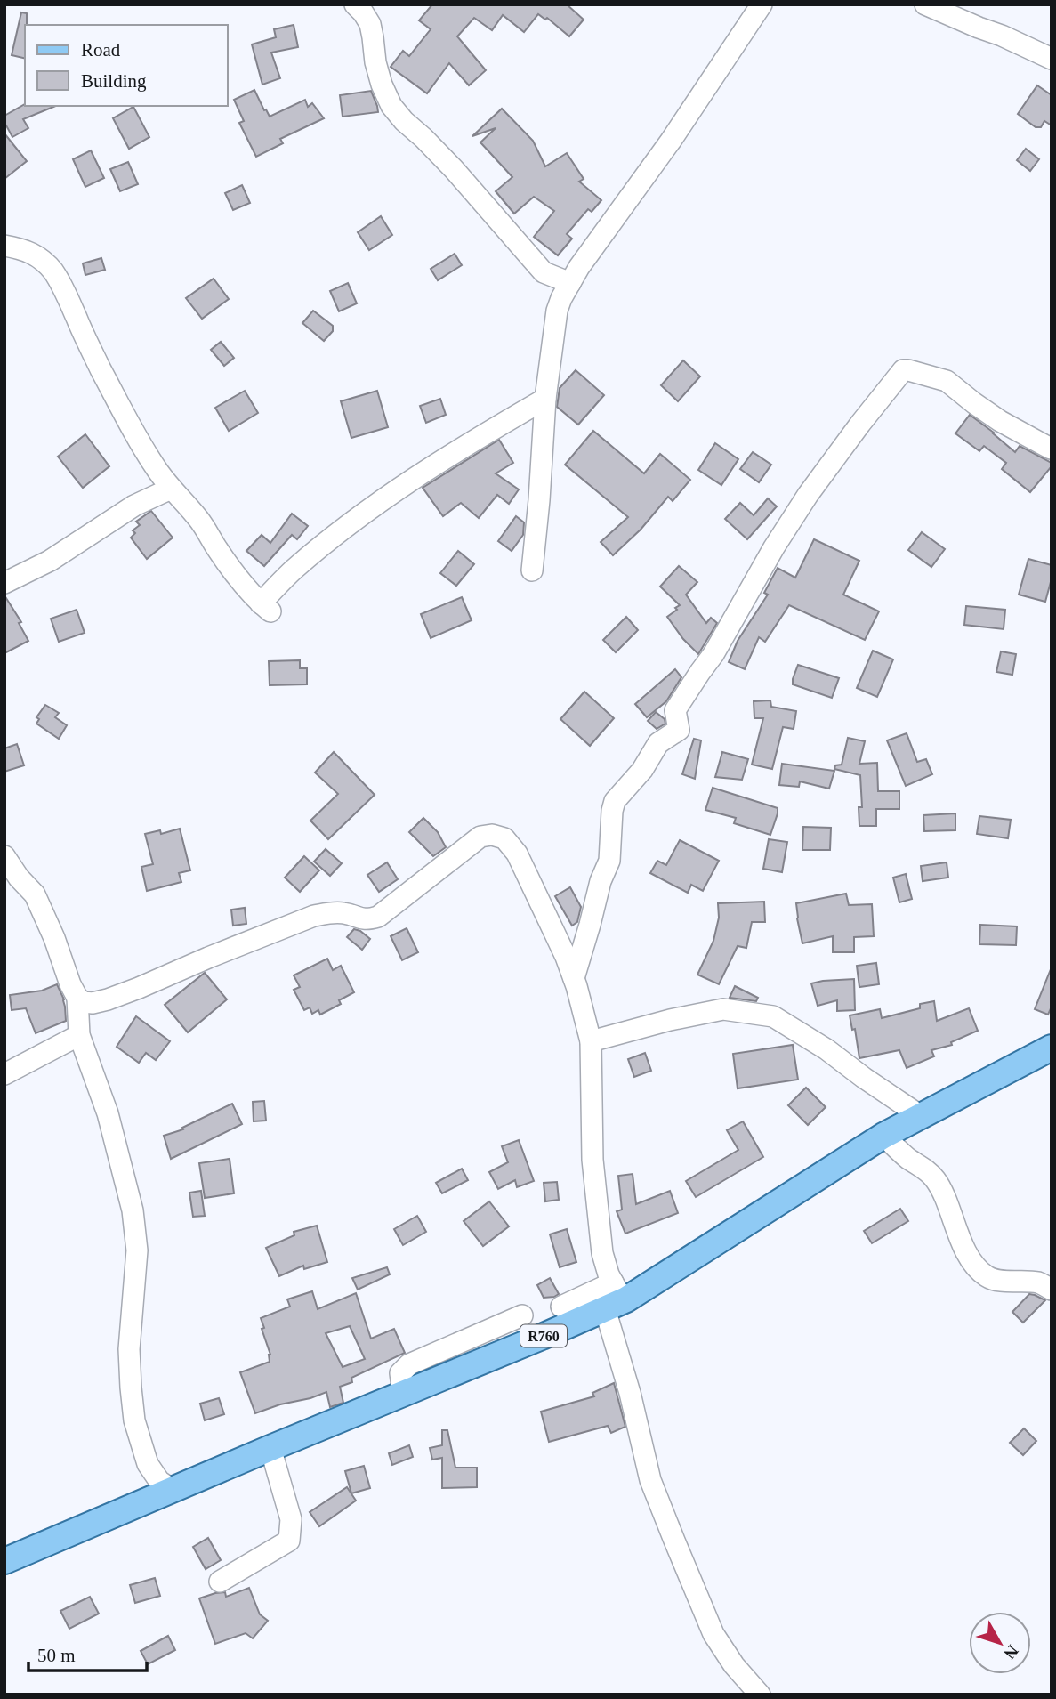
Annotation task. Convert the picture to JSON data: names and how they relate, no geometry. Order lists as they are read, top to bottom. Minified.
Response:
{"streets":{"main road":["R760"]},"legend":["Road","Building"],"scale_bar":"50 m","north":"bottom right"}
